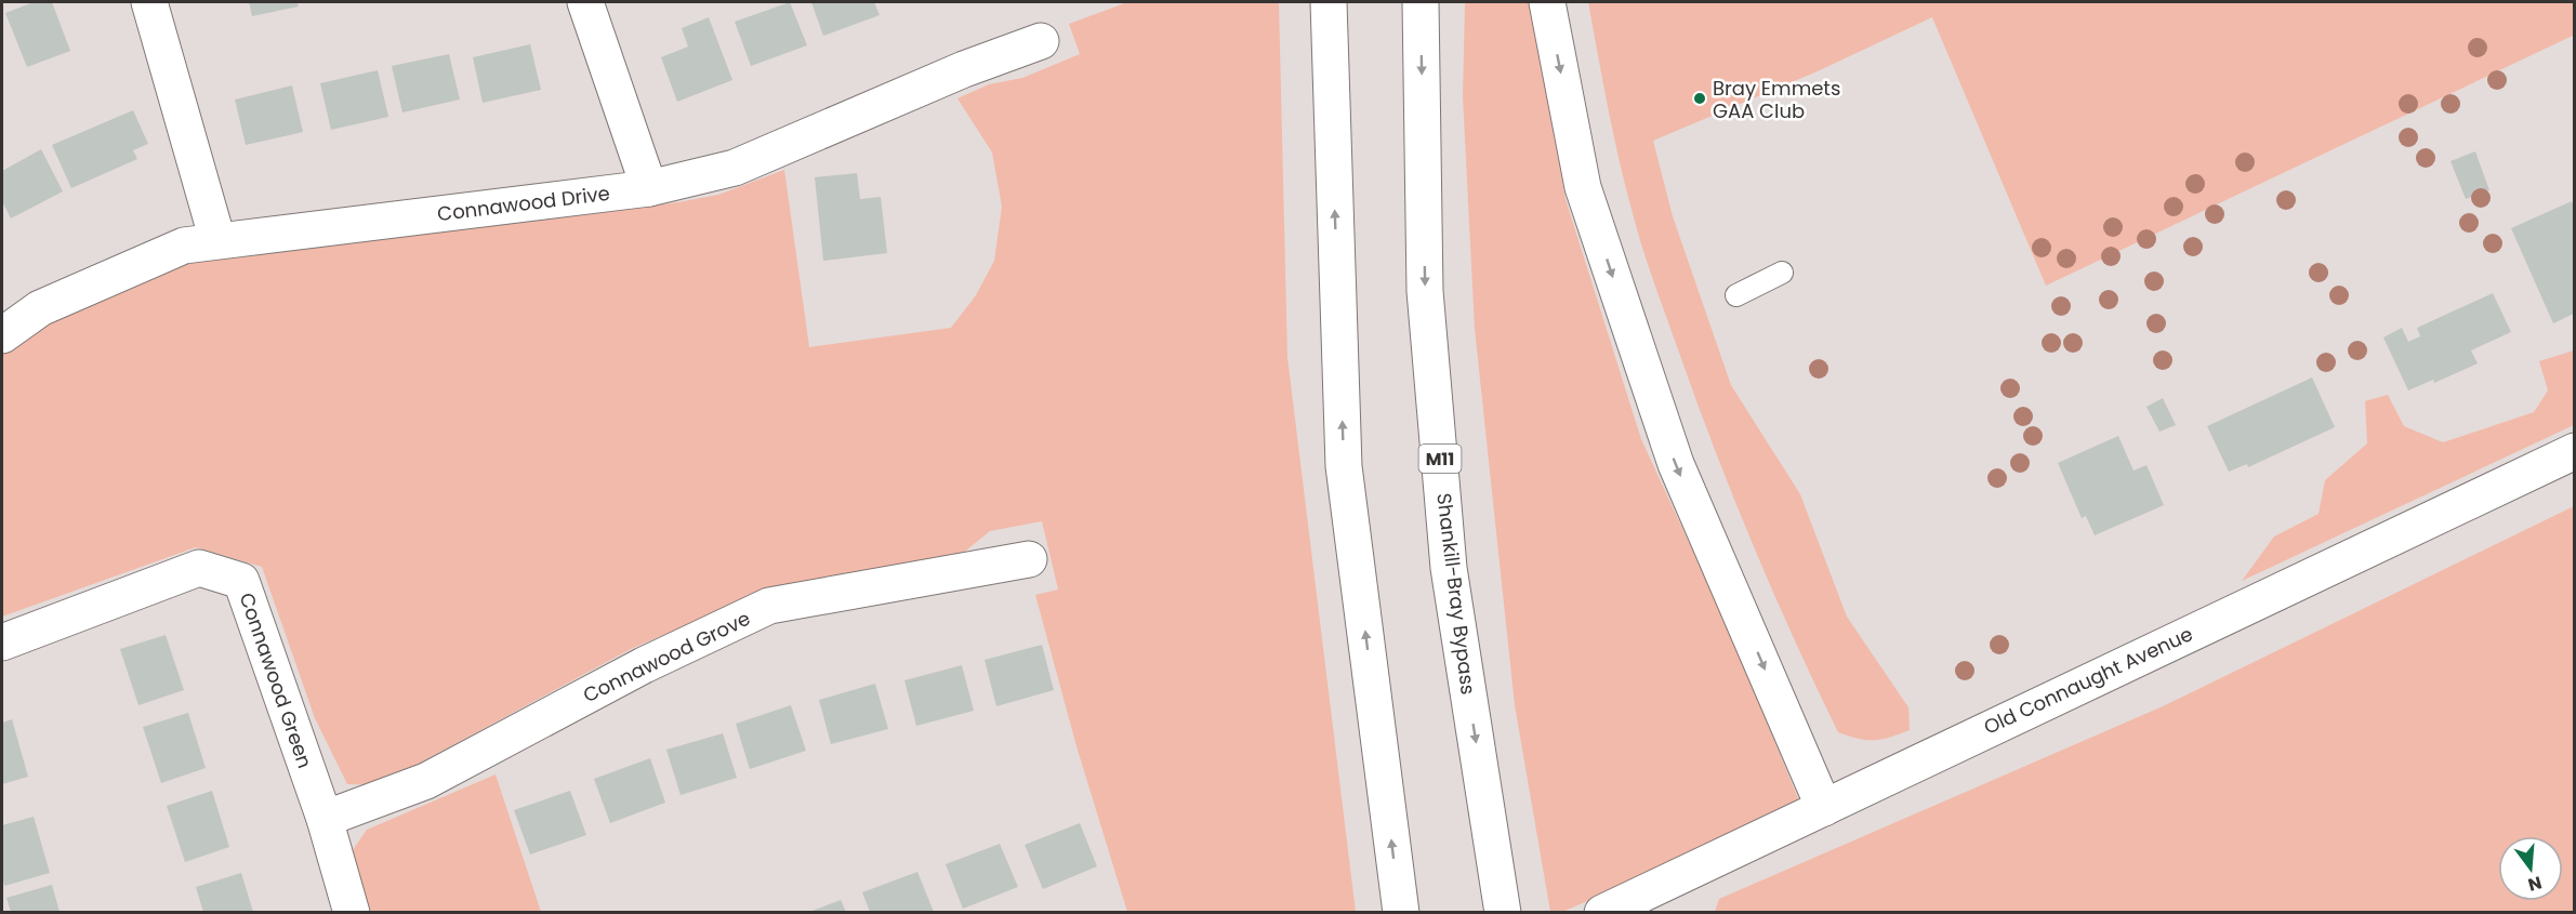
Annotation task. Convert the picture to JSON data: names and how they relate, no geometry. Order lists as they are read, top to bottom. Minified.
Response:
{"streets":{"main road":["Connawood Drive","M11","Shankill-Bray Bypass","Connawood Grove","Connawood Green","Old Connaught Avenue"]},"crossings":[["Connawood Grove","Connawood Green"]],"places":["Bray Emmets GAA Club"],"north":"bottom"}
